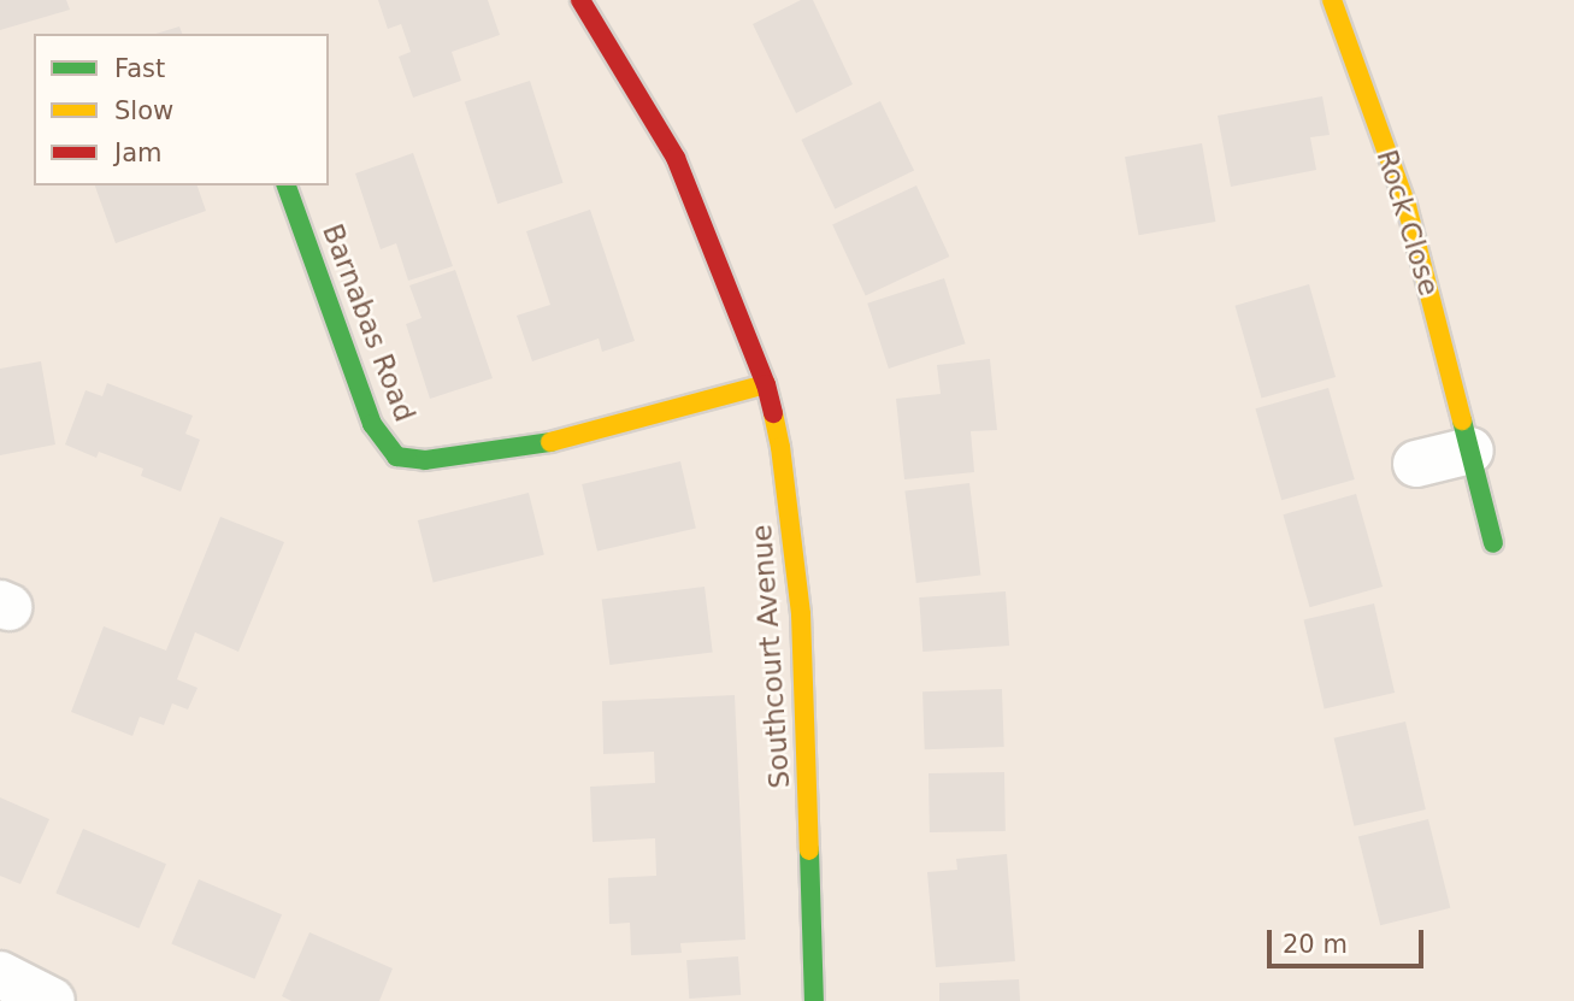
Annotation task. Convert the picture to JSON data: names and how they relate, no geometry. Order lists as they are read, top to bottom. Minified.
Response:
{"streets":{"street":["Rock Close","Barnabas Road","Southcourt Avenue"]},"crossings":[["Barnabas Road","Southcourt Avenue"]],"legend":["Fast","Slow","Jam"],"scale_bar":"20 m"}
